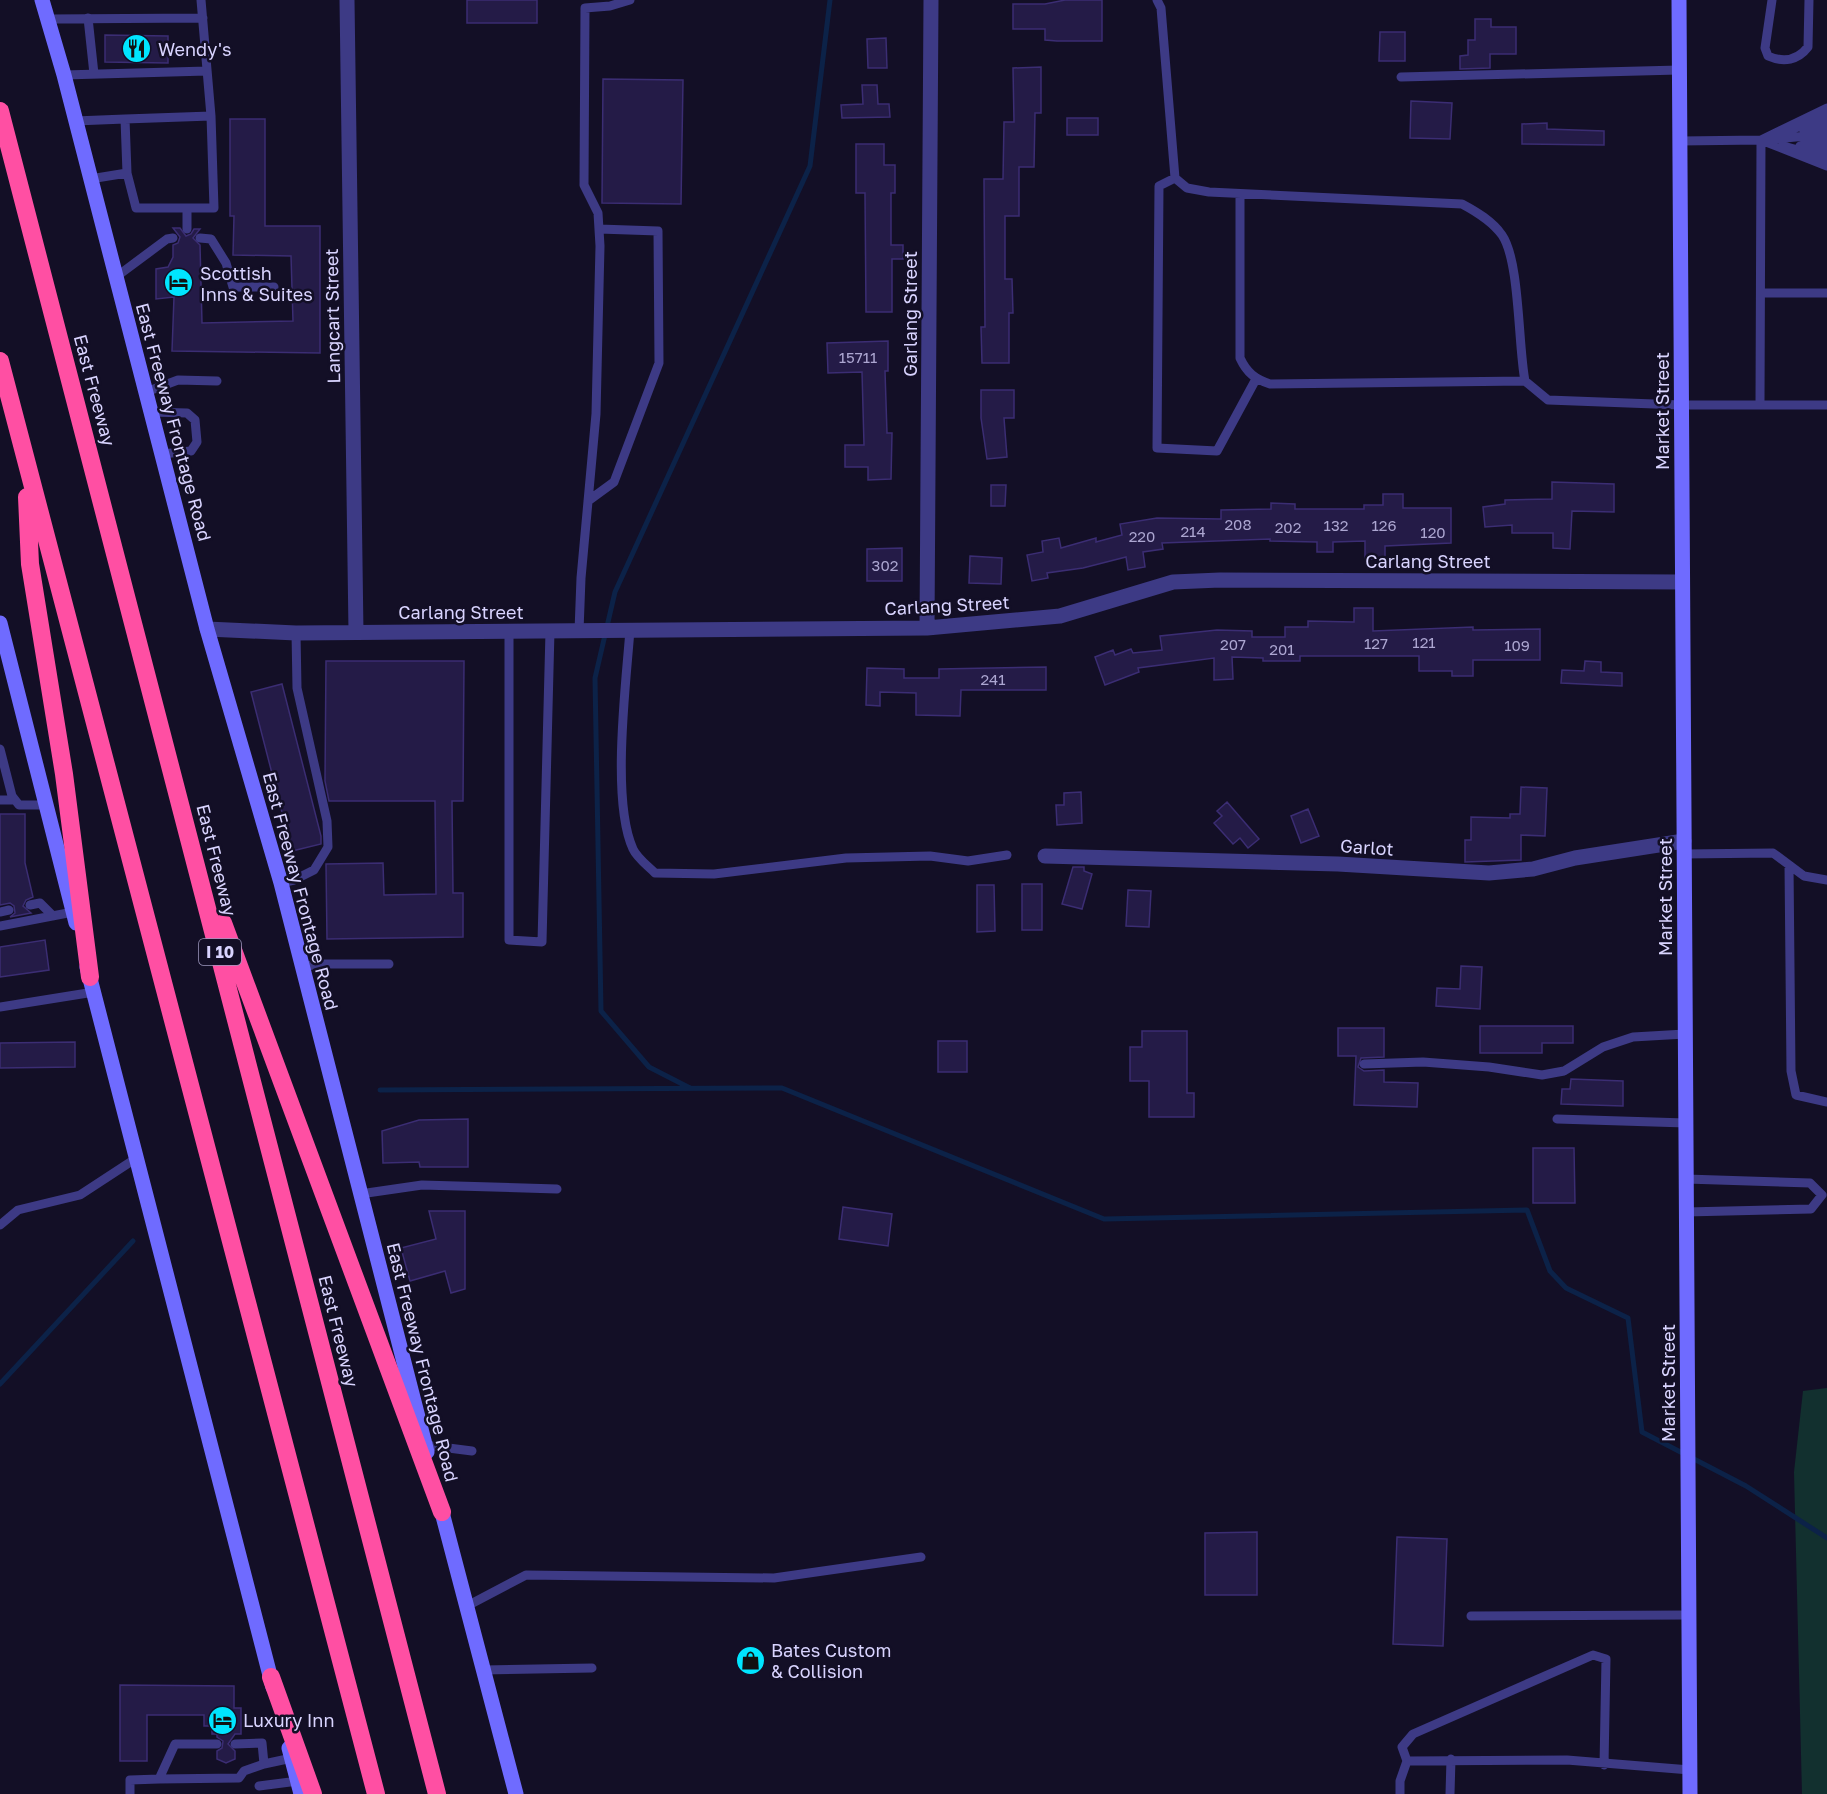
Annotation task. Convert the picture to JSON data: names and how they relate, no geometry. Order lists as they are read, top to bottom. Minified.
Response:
{"streets":{"highway":["East Freeway","I 10"],"main road":["Market Street","East Freeway Frontage Road"],"street":["Garlang Street","Langcart Street","Carlang Street","Garlot"]},"crossings":[["Garlang Street","Carlang Street"],["Langcart Street","Carlang Street"],["Market Street","Carlang Street"],["Market Street","Garlot"],["East Freeway Frontage Road","Carlang Street"]],"places":{"restaurant":["Wendy's"],"hotel":["Scottish Inns & Suites","Luxury Inn"],"shop":["Bates Custom & Collision"]},"house_numbers":["15711","208","132","126","202","214","120","220","302","121","127","207","109","201","241"]}
